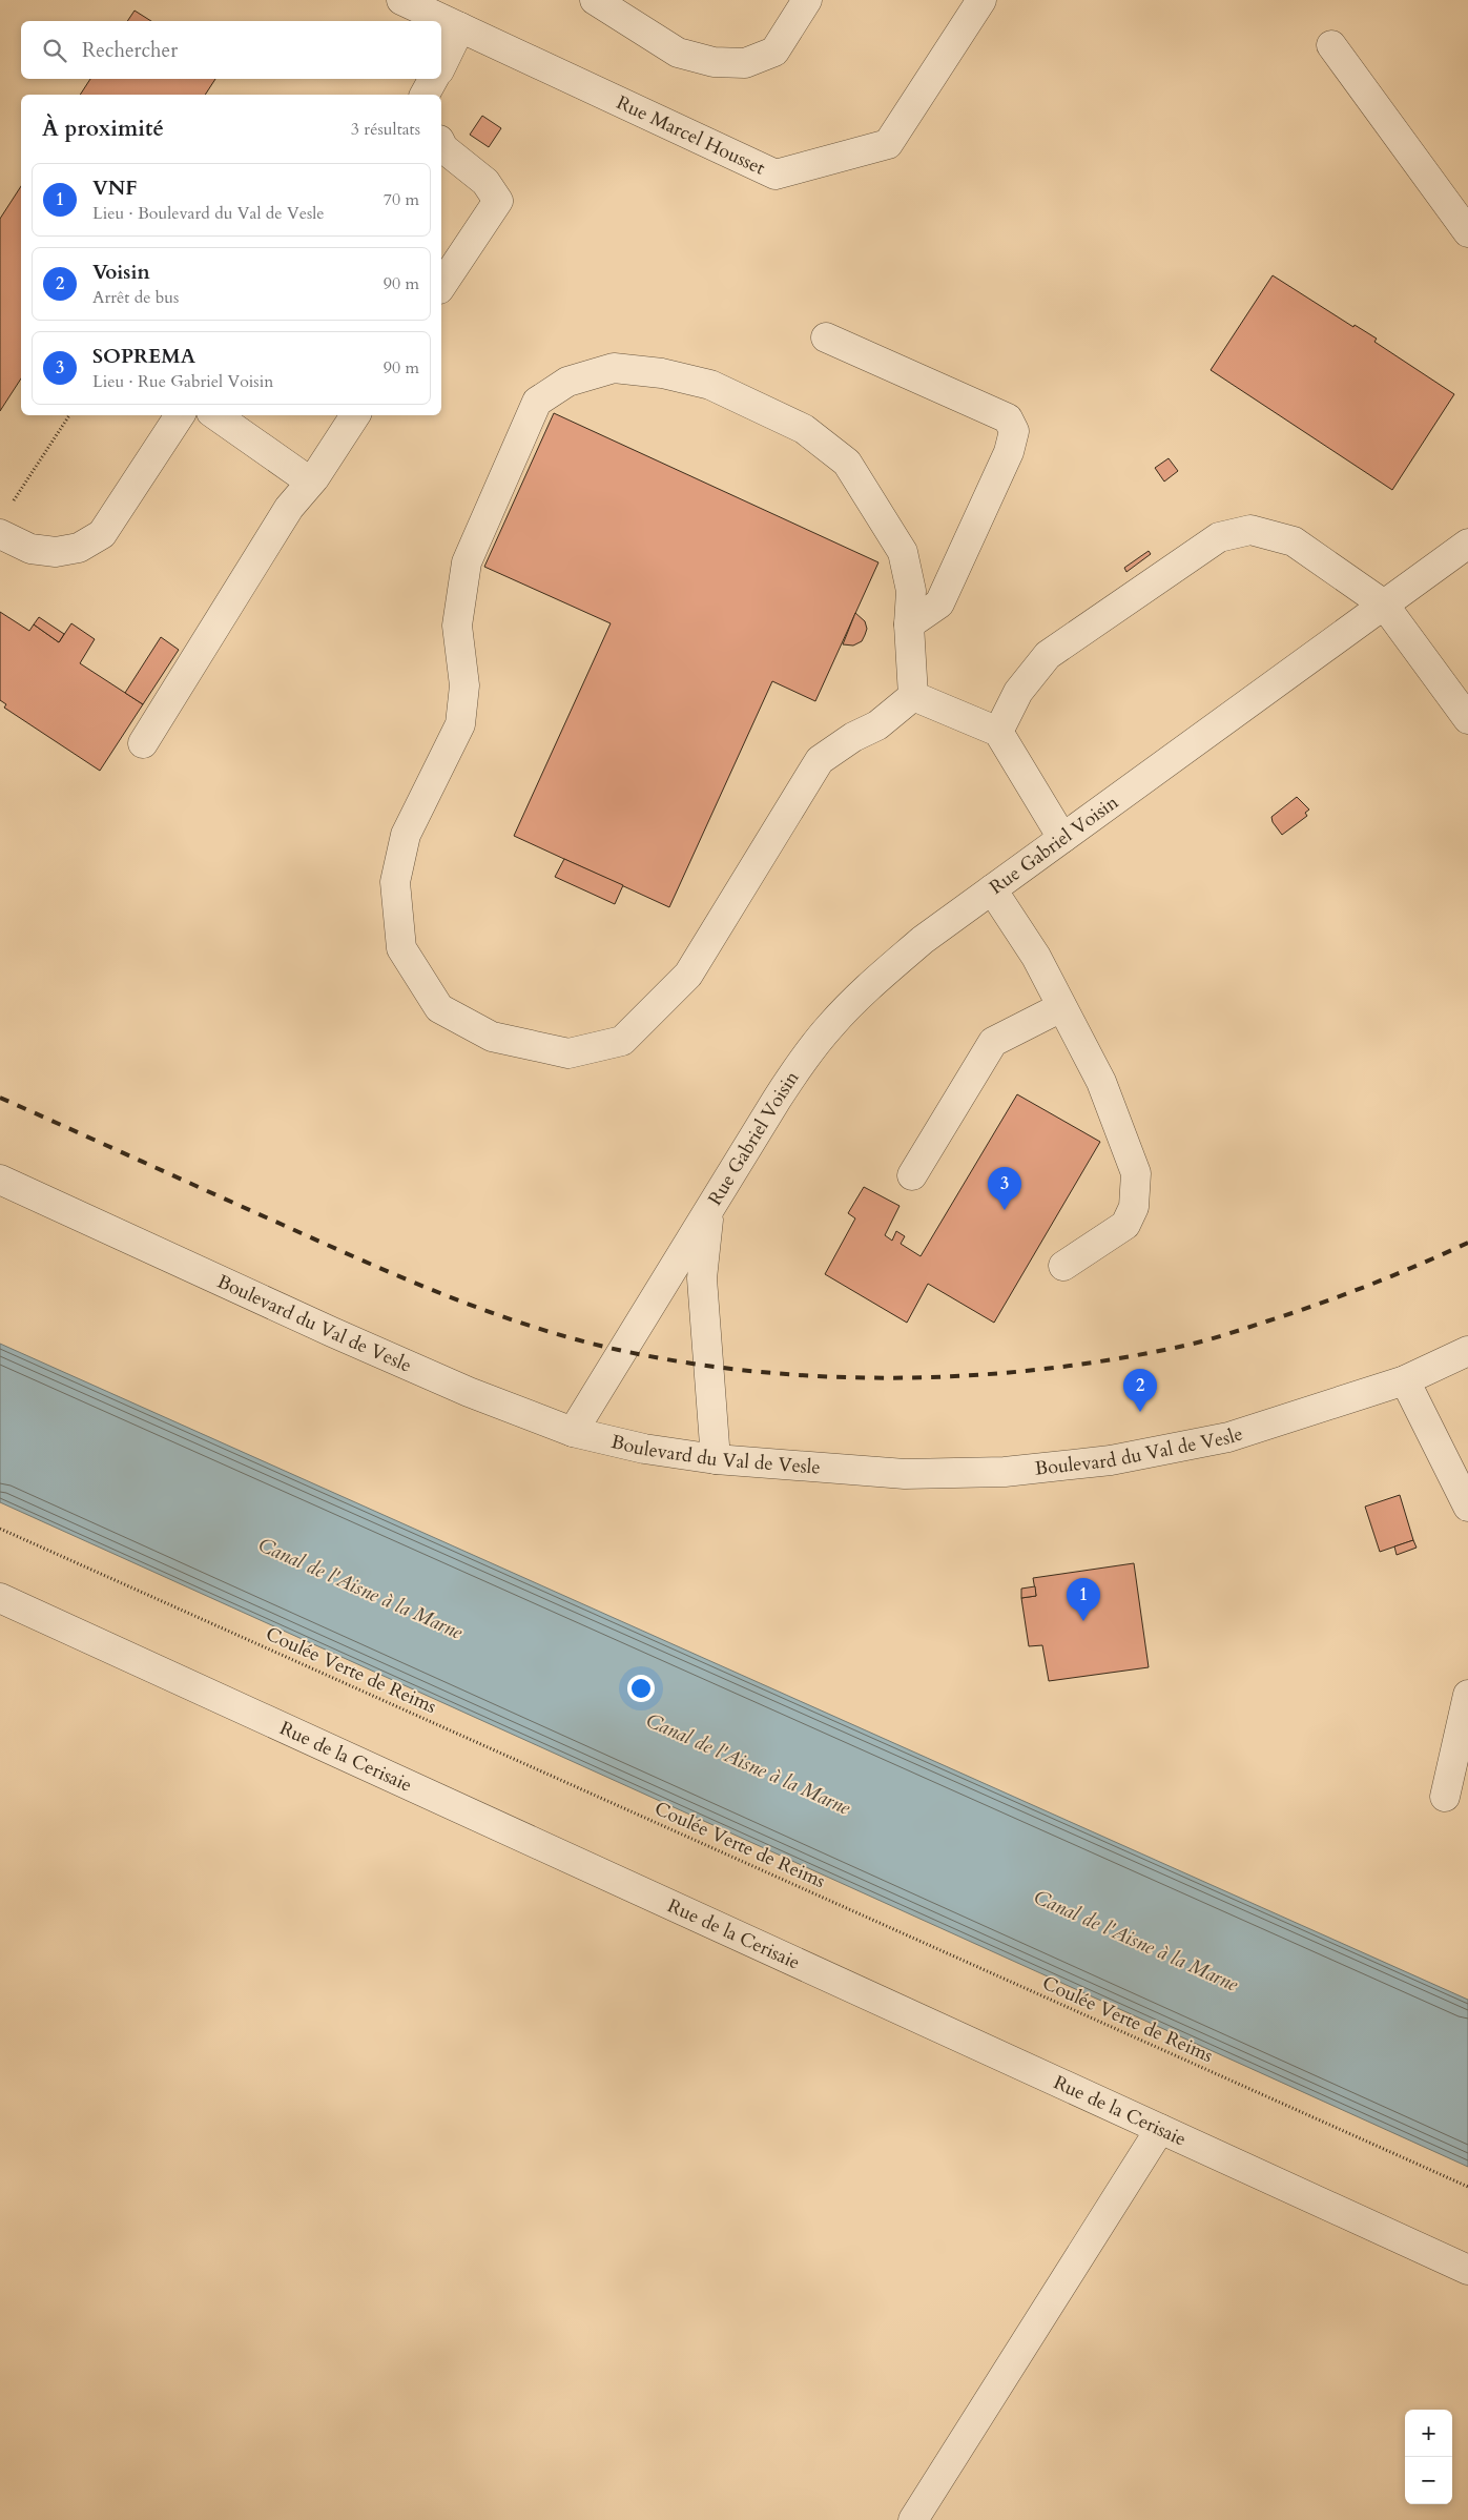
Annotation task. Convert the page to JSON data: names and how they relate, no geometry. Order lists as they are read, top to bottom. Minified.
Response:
{"streets":{"street":["Rue Marcel Housset","Rue Gabriel Voisin","Boulevard du Val de Vesle","Rue de la Cerisaie"],"path":["Coulée Verte de Reims"]},"crossings":[["Rue Gabriel Voisin","Boulevard du Val de Vesle"]],"water":["Canal de l'Aisne à la Marne"],"page":{"search":"Rechercher","heading":["À proximité","3 résultats"],"list":[{"mark":"1","name":"VNF","note":"Lieu · Boulevard du Val de Vesle","value":"70 m"},{"mark":"2","name":"Voisin","note":"Arrêt de bus","value":"90 m"},{"mark":"3","name":"SOPREMA","note":"Lieu · Rue Gabriel Voisin","value":"90 m"}],"pins":["3","2","1"],"map_buttons":["+","−"]}}
